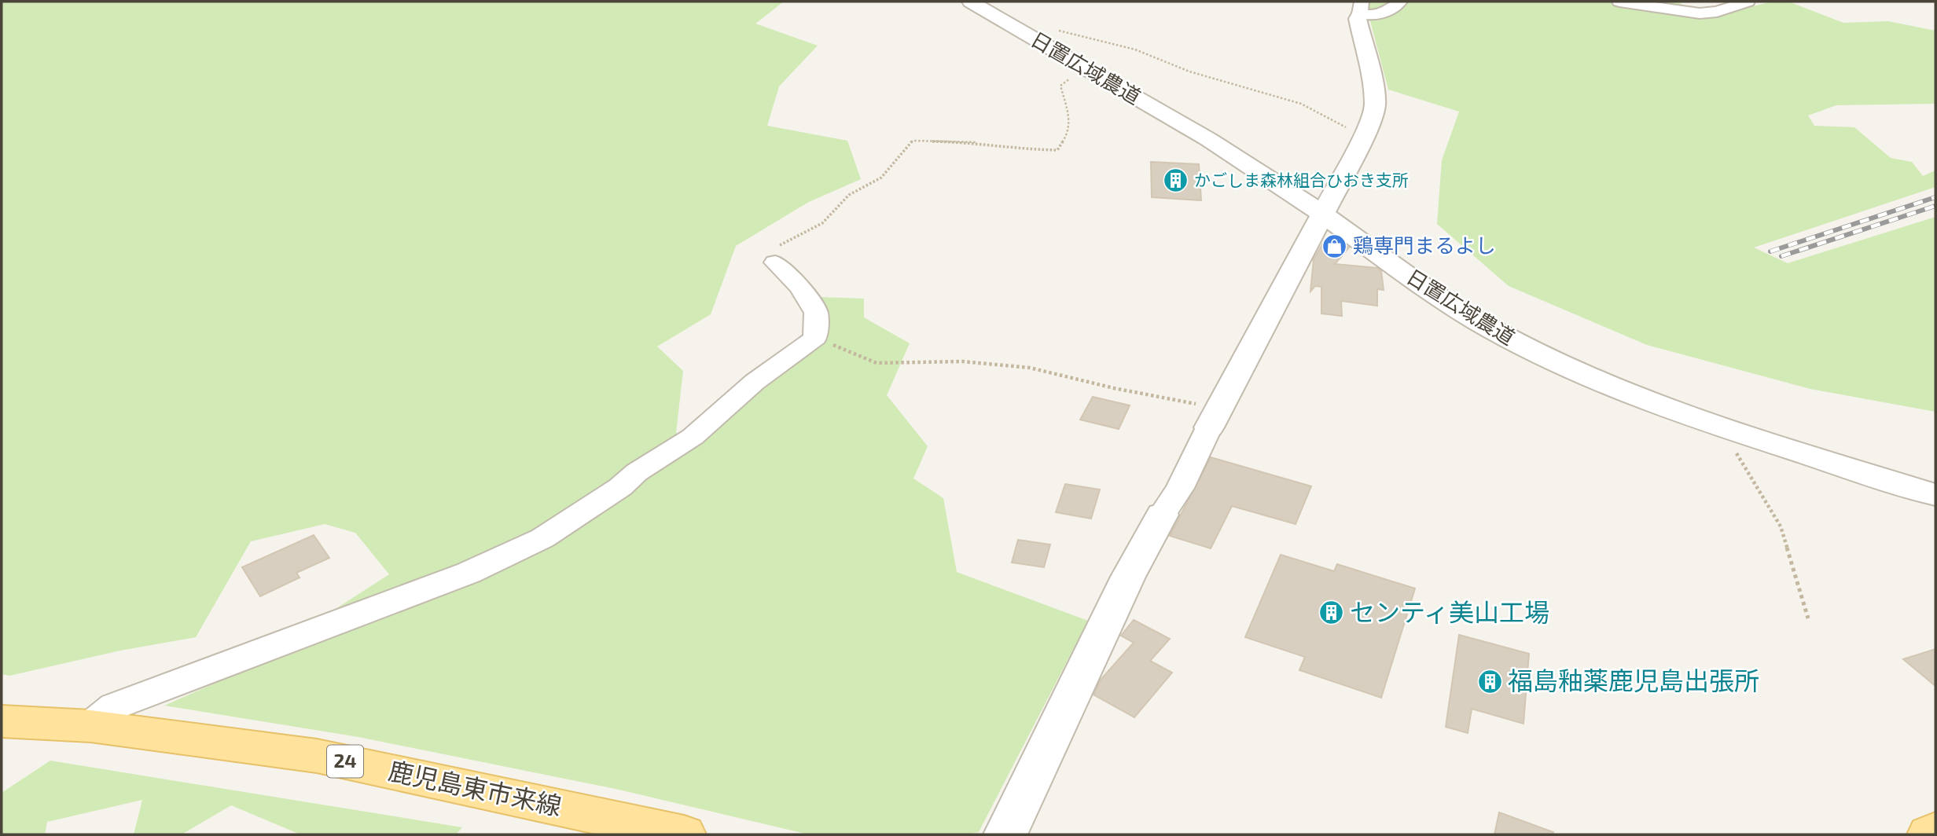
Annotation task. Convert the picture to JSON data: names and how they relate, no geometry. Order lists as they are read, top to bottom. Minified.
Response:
{"streets":{"main road":["24","鹿児島東市来線"],"street":["日置広域農道"]},"places":{"building":["かごしま森林組合ひおき支所","センティ美山工場","福島釉薬鹿児島出張所"],"shop":["鶏専門まるよし"]}}
